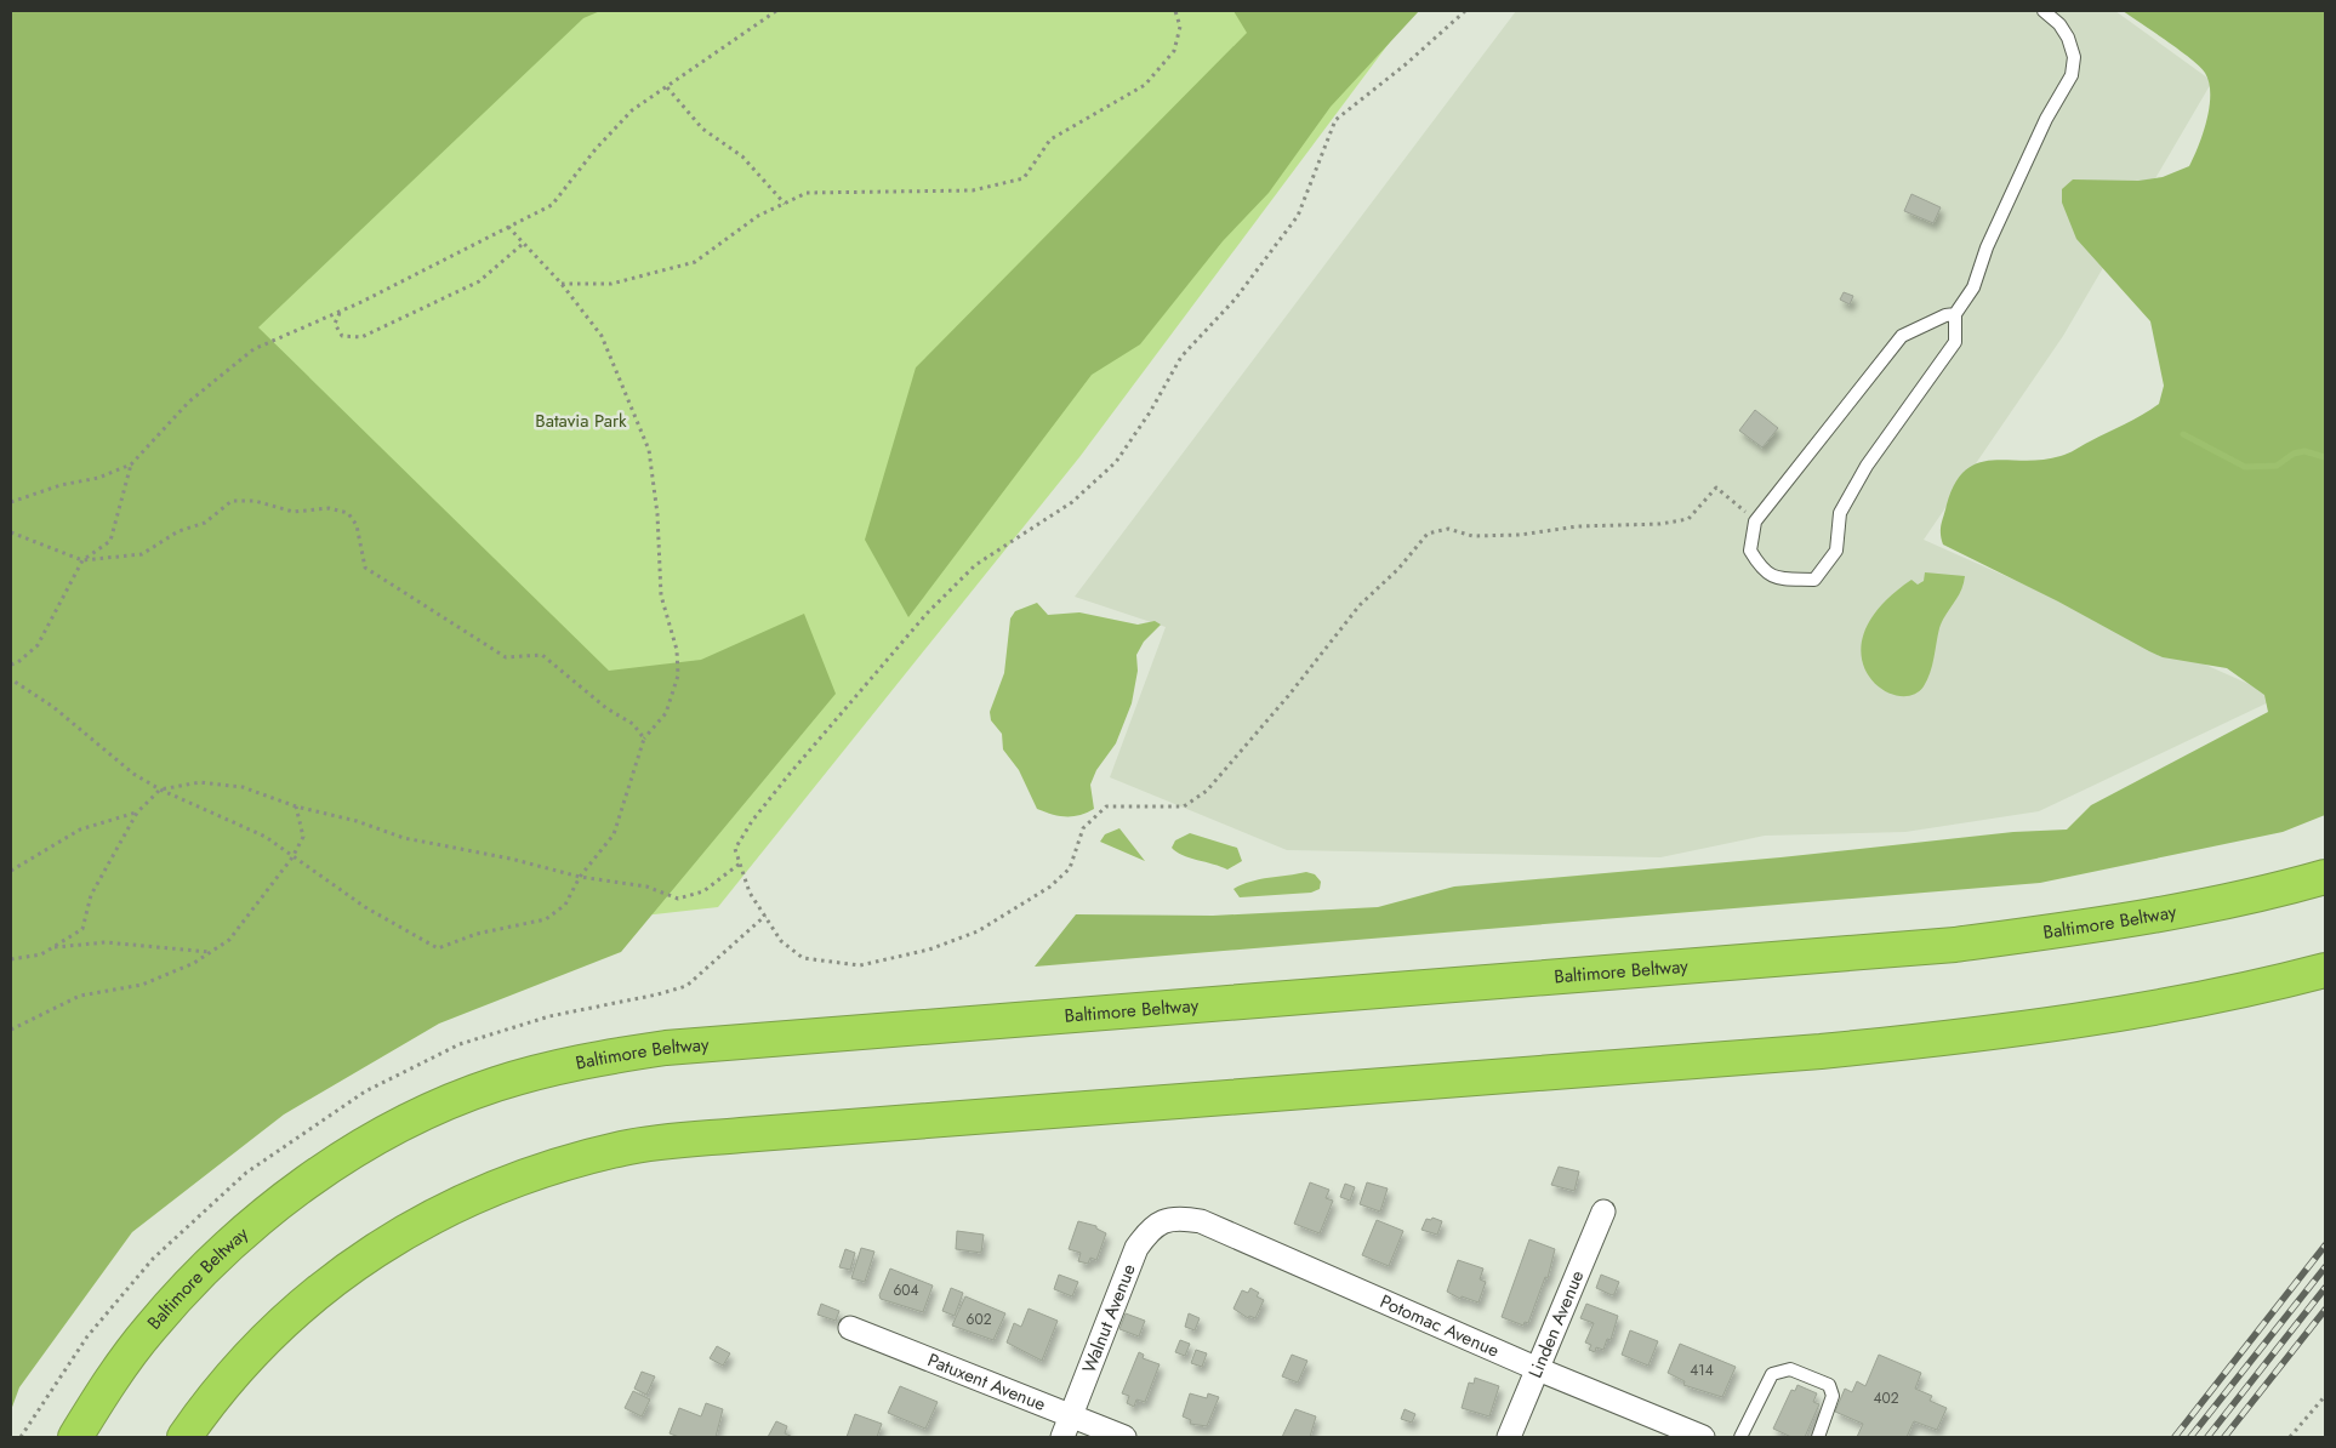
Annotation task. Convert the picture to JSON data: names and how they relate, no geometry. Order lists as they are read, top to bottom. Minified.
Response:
{"streets":{"highway":["Baltimore Beltway"],"street":["Walnut Avenue","Linden Avenue","Potomac Avenue","Patuxent Avenue"]},"crossings":[["Walnut Avenue","Potomac Avenue"],["Walnut Avenue","Patuxent Avenue"],["Linden Avenue","Potomac Avenue"]],"parks":["Batavia Park"],"house_numbers":["604","602","414","402"]}
